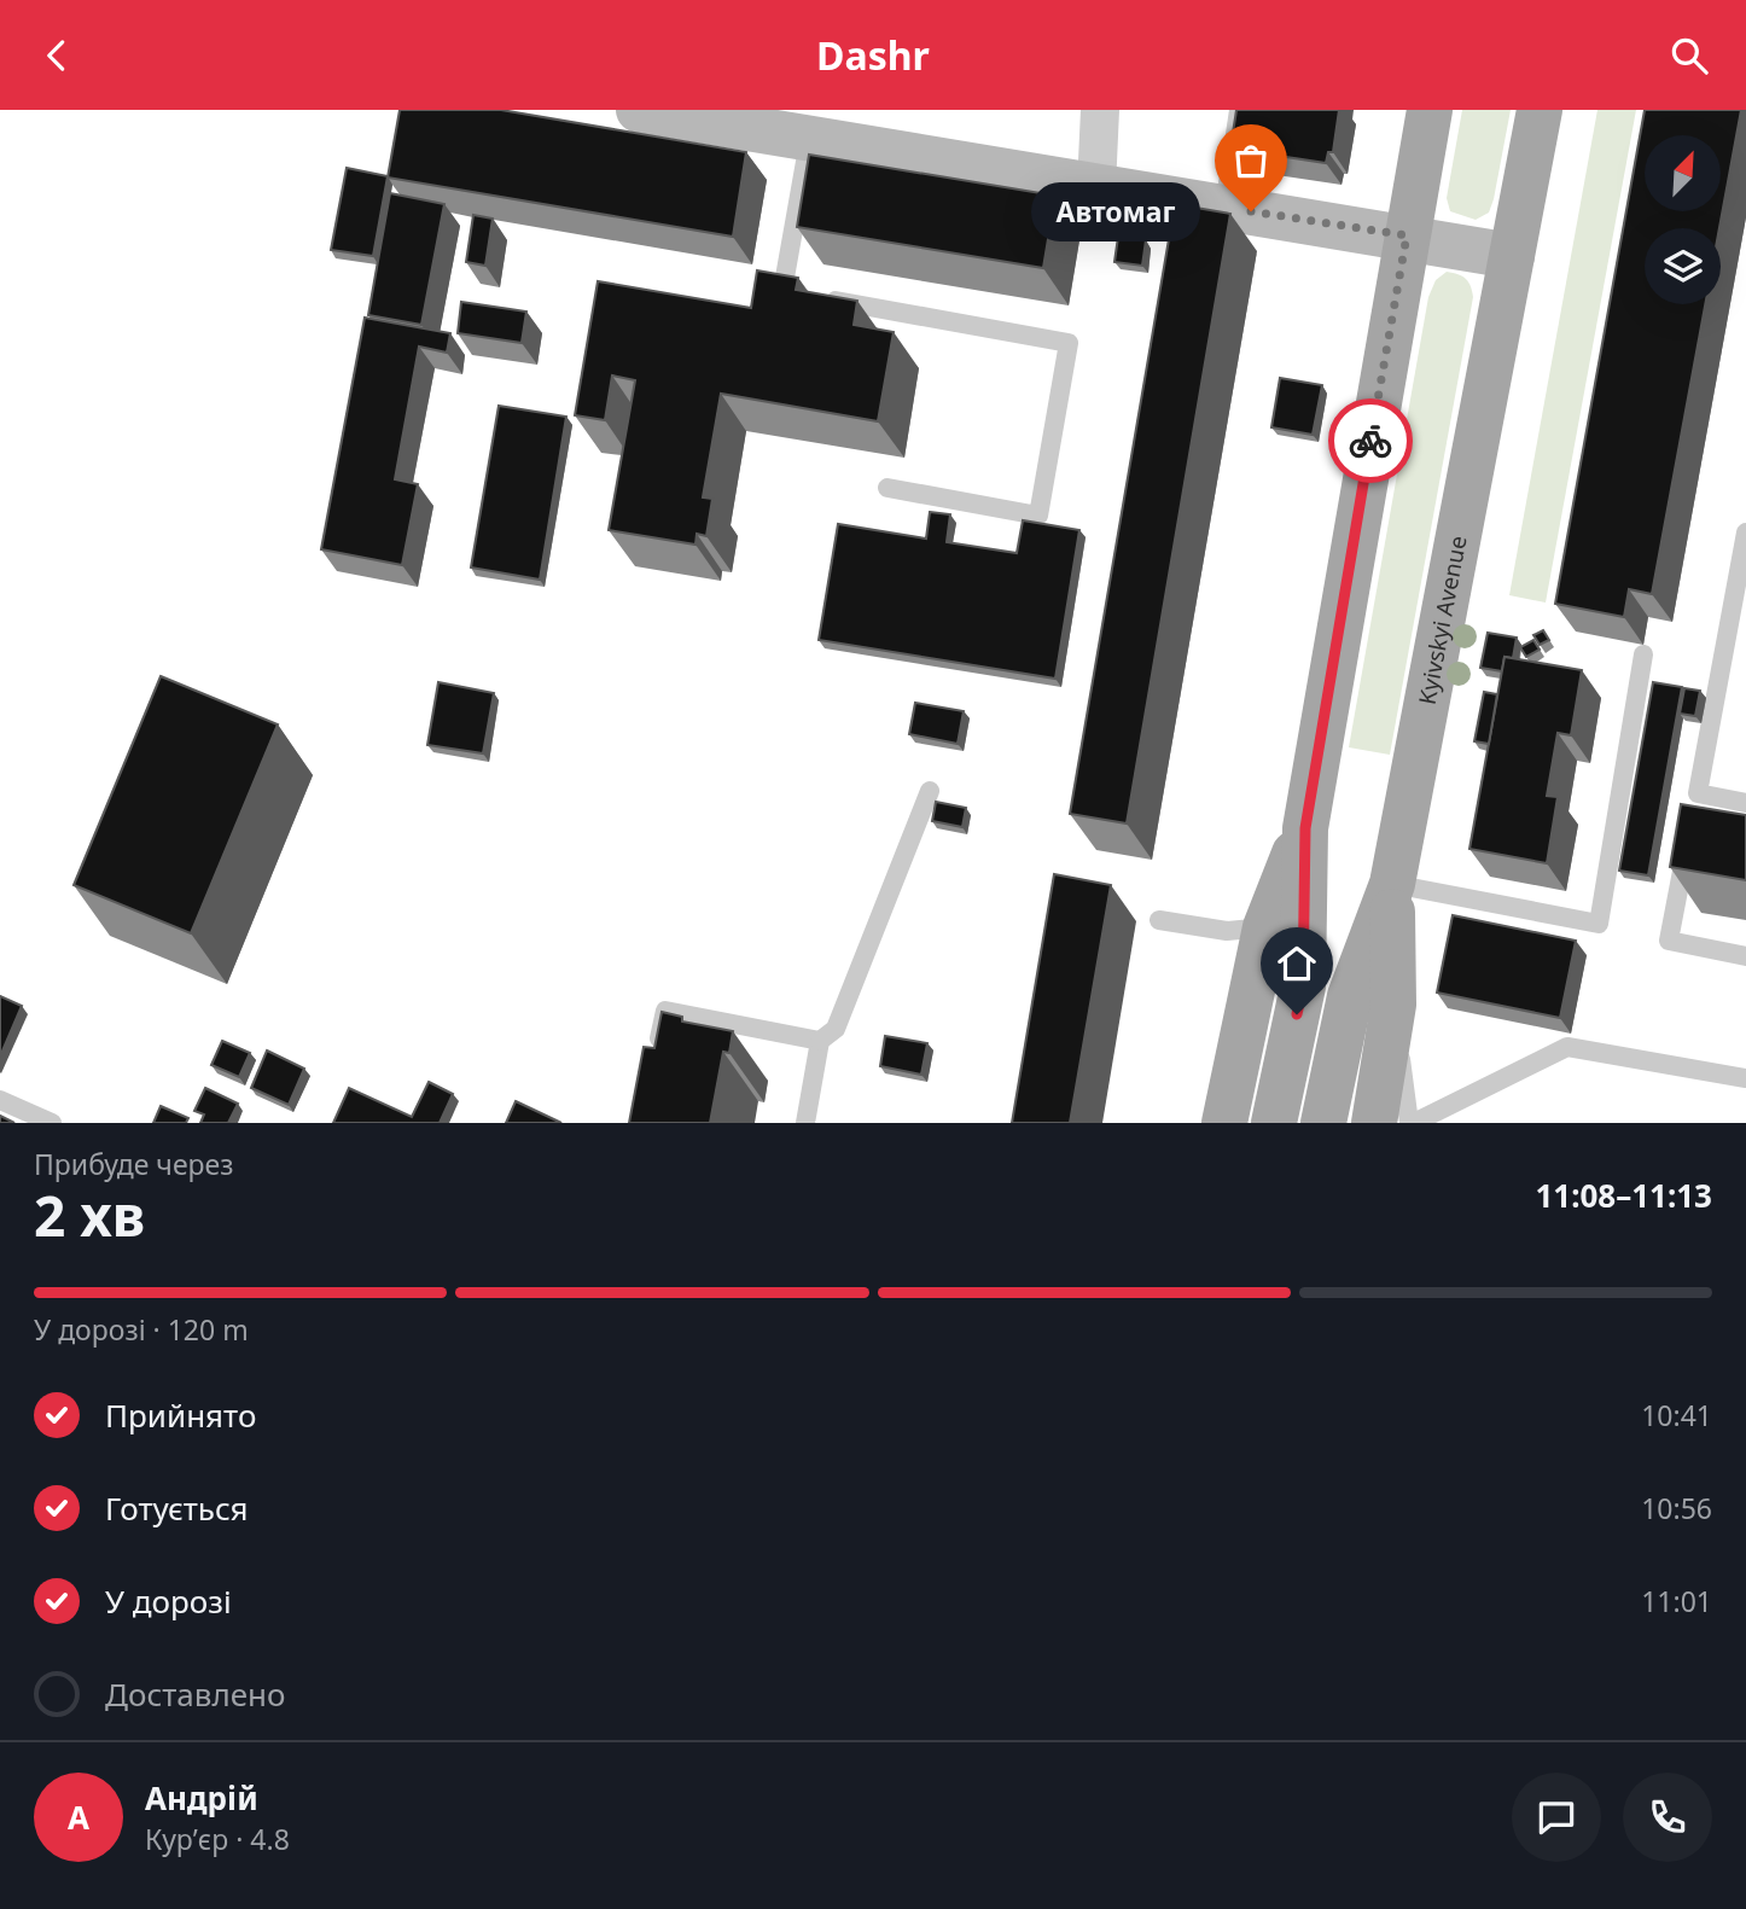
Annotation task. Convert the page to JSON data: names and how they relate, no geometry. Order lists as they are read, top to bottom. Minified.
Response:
{"streets":{"main road":["Kyivskyi Avenue"]},"places":["Автомаг"],"north":"top right","page":{"header":"Dashr","bubble":"Автомаг","heading":["2 хв","Прибуде через","11:08–11:13"],"panel":["Андрій","Кур’єр · 4.8"],"bar":"У дорозі · 120 m","list":[["Прийнято","10:41"],["Готується","10:56"],["У дорозі","11:01"],"Доставлено"],"round":"А"}}
